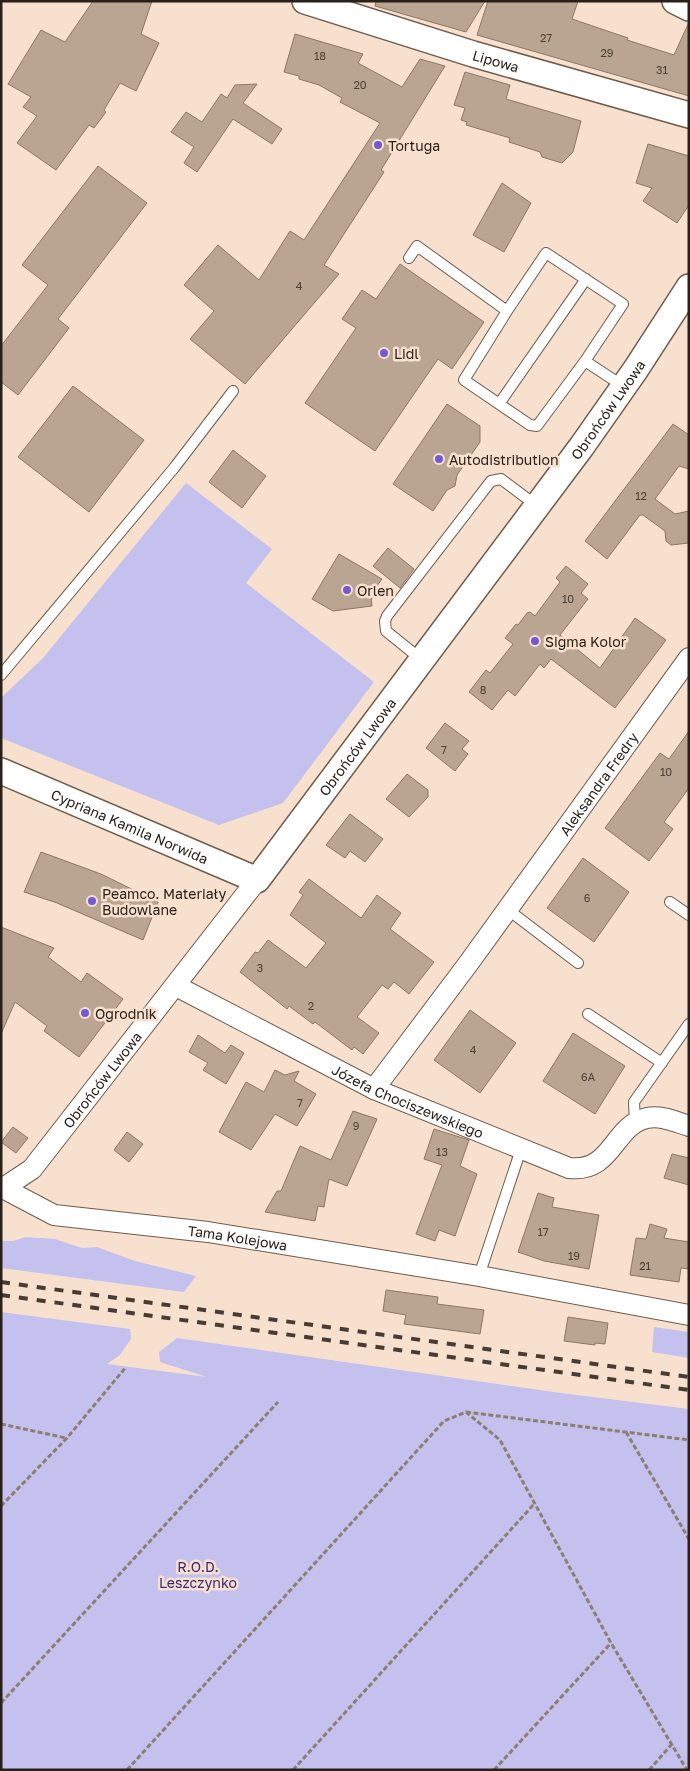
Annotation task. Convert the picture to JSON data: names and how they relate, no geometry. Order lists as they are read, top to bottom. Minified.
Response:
{"streets":{"street":["Lipowa","Obrońców Lwowa","Aleksandra Fredry","Cypriana Kamila Norwida","Józefa Chociszewskiego","Tama Kolejowa"]},"crossings":[["Obrońców Lwowa","Cypriana Kamila Norwida"],["Obrońców Lwowa","Józefa Chociszewskiego"],["Obrońców Lwowa","Tama Kolejowa"],["Aleksandra Fredry","Józefa Chociszewskiego"]],"parks":["R.O.D. Leszczynko"],"places":["Tortuga","Lidl","Autodistribution","Orlen","Sigma Kolor","Peamco. Materiały Budowlane","Ogrodnik"],"house_numbers":["27","29","18","31","20","4","12","10","8","7","10","6","3","2","4","6A","7","9","13","17","19","21"]}
